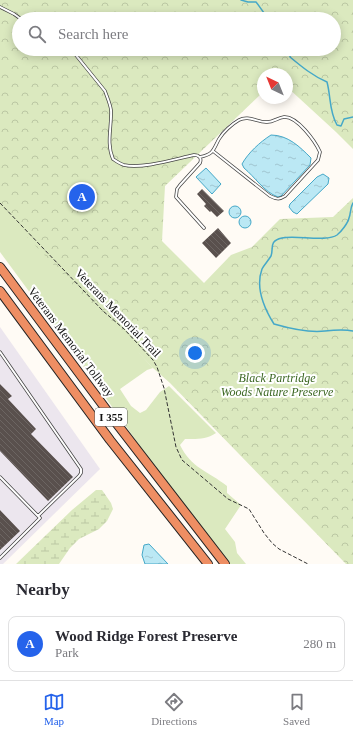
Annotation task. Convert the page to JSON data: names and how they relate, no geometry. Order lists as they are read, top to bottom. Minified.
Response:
{"streets":{"highway":["Veterans Memorial Tollway","I 355"],"path":["Veterans Memorial Trail"]},"parks":["Black Partridge Woods Nature Preserve"],"north":"top left","page":{"search":"Search here","pins":"A","heading":"Nearby","list":[{"mark":"A","name":"Wood Ridge Forest Preserve","note":"Park","value":"280 m"}],"nav":["Map","Directions","Saved"]}}
